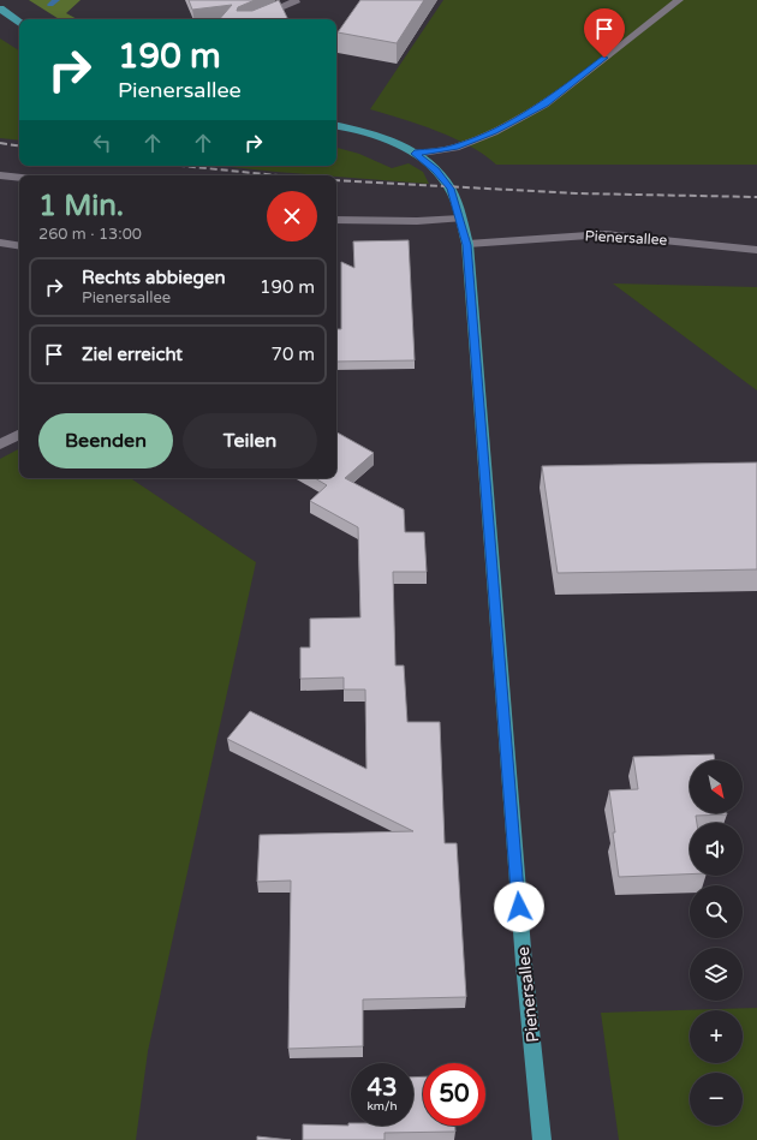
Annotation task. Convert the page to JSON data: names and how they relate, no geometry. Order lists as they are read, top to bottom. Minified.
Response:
{"streets":{"main road":["Pienersallee"]},"north":"bottom right","page":{"turn":["190 m","Pienersallee"],"heading":["1 Min.","260 m · 13:00"],"list":[{"name":"Rechts abbiegen","note":"Pienersallee","value":"190 m"},{"name":"Ziel erreicht","value":"70 m"}],"buttons":["Beenden","Teilen"],"map_buttons":["+","−"],"speed":"43 km/h","limit":"50"}}
